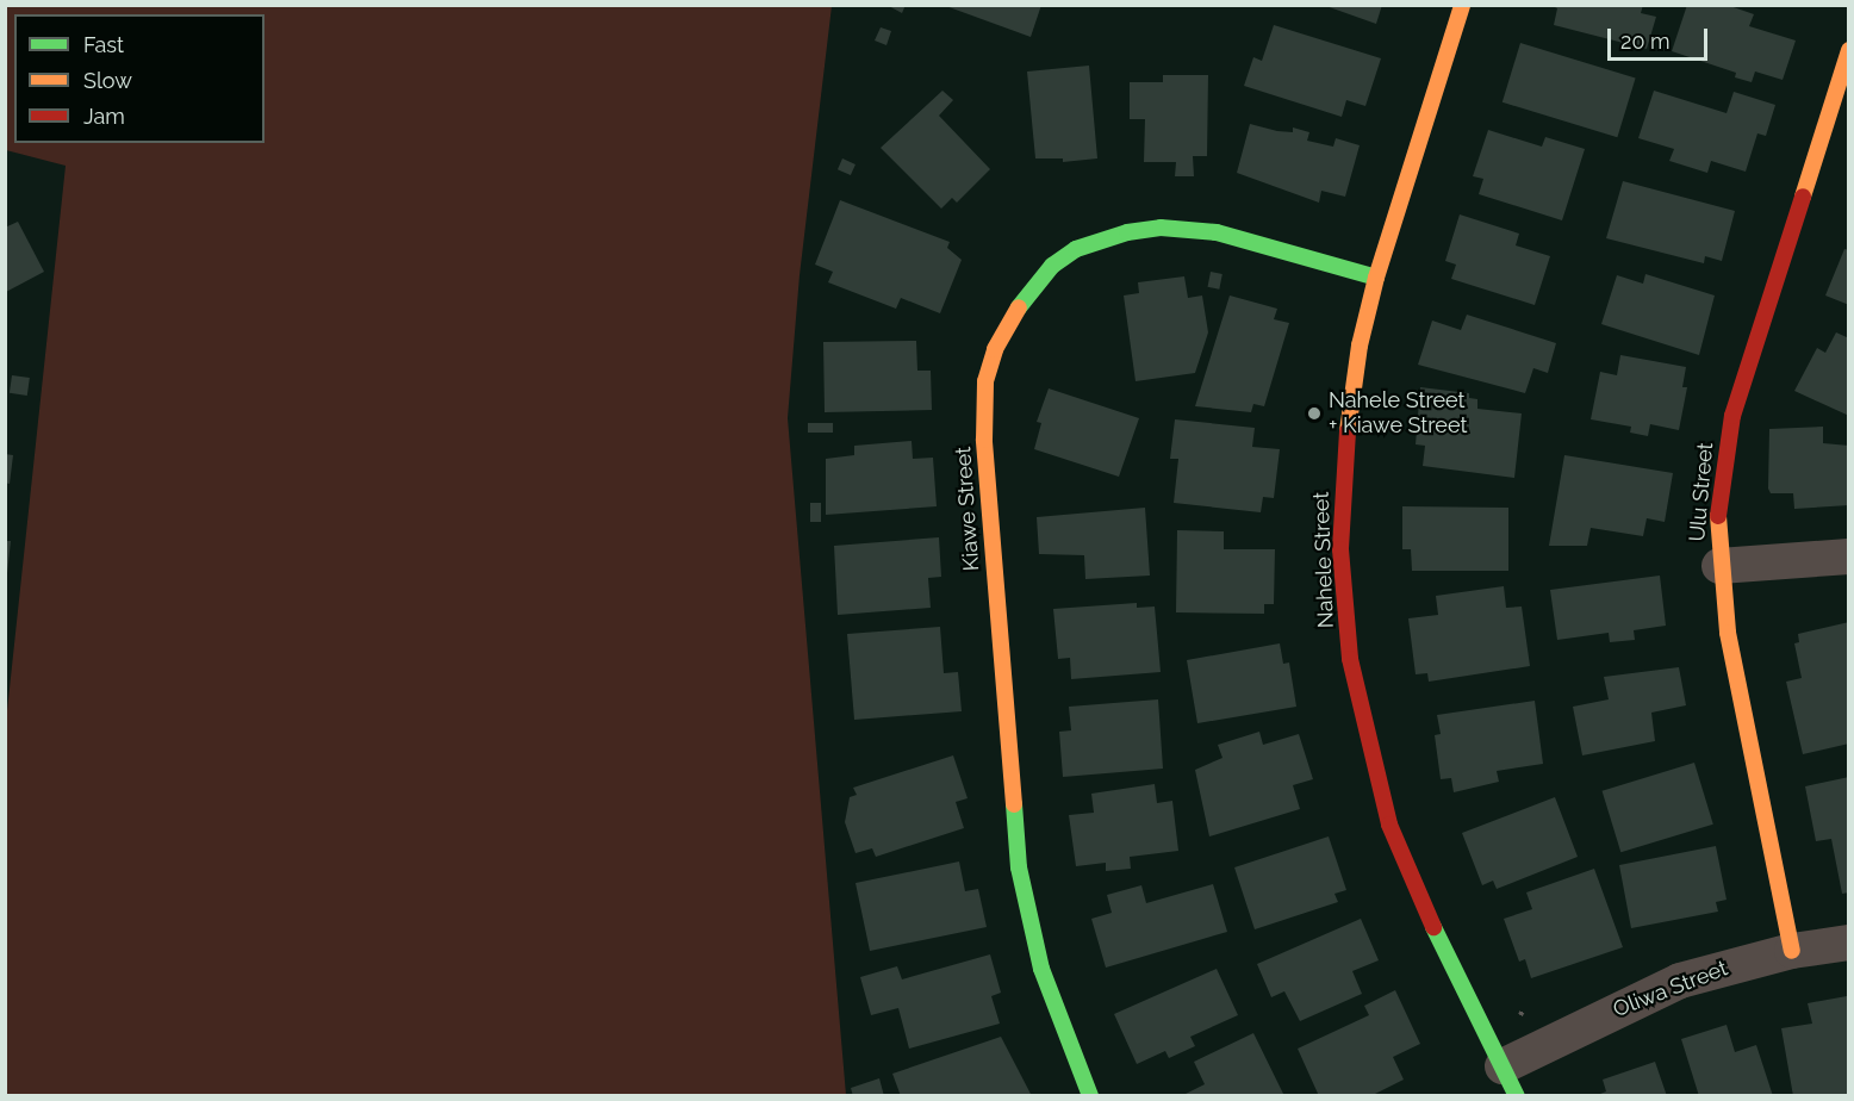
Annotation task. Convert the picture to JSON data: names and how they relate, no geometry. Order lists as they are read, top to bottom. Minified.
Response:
{"streets":{"street":["Ulu Street","Kiawe Street","Nahele Street","Oliwa Street"]},"crossings":[["Ulu Street","Oliwa Street"],["Kiawe Street","Nahele Street"],["Nahele Street","Oliwa Street"]],"places":["Nahele Street + Kiawe Street"],"legend":["Fast","Slow","Jam"],"scale_bar":"20 m"}
